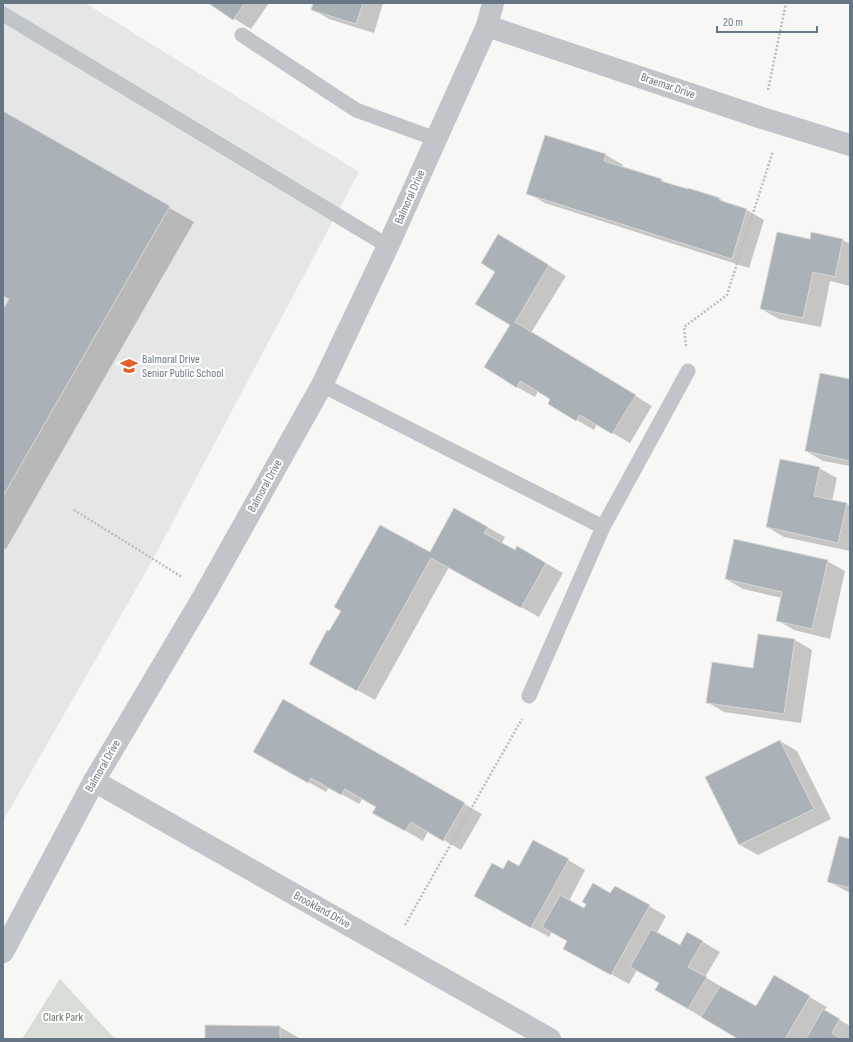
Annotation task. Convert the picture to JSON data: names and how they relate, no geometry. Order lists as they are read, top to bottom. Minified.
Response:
{"streets":{"street":["Braemar Drive","Balmoral Drive","Brookland Drive"]},"crossings":[["Braemar Drive","Balmoral Drive"],["Balmoral Drive","Brookland Drive"]],"parks":["Clark Park"],"places":{"school or university":["Balmoral Drive Senior Public School"]},"scale_bar":"20 m"}
